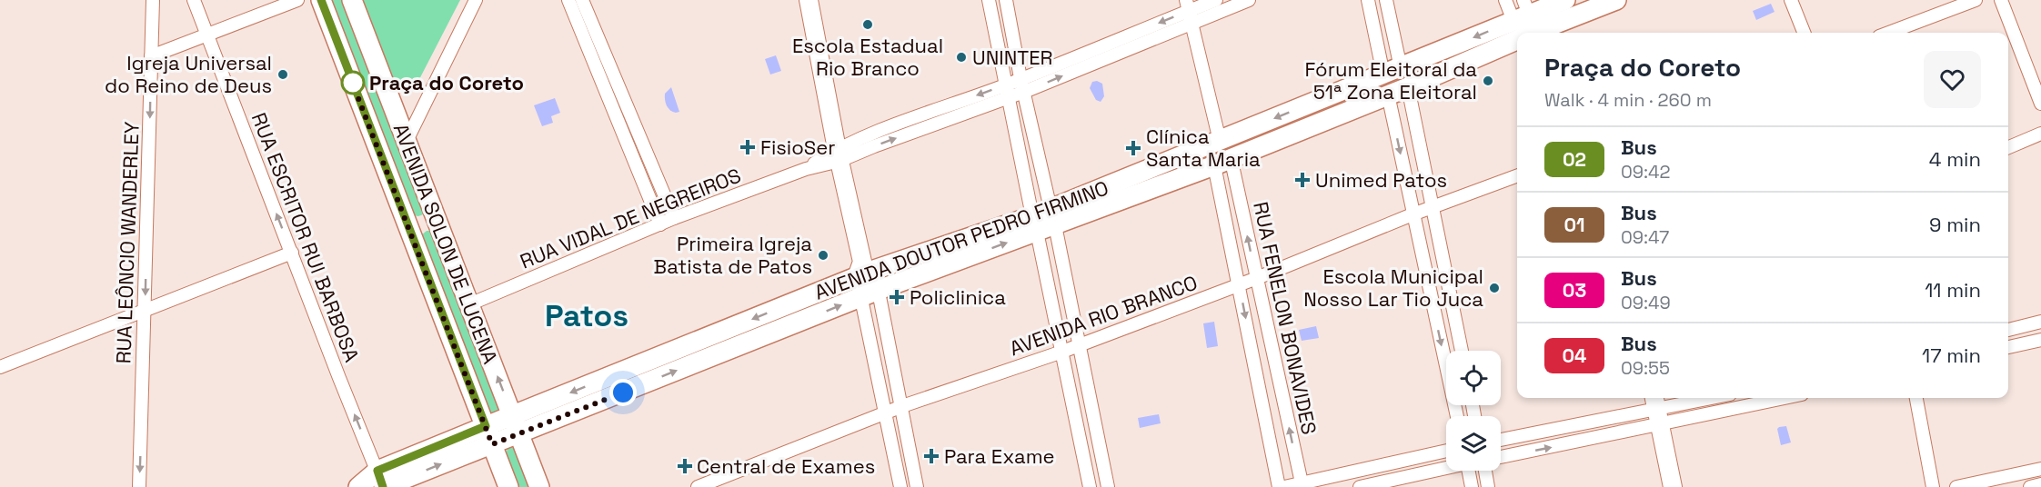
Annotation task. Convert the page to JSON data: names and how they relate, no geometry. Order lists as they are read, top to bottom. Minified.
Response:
{"streets":{"main road":["AVENIDA DOUTOR PEDRO FIRMINO","AVENIDA SOLON DE LUCENA"],"street":["RUA VIDAL DE NEGREIROS","RUA ESCRITOR RUI BARBOSA","RUA LEÔNCIO WANDERLEY","AVENIDA RIO BRANCO","RUA FENELON BONAVIDES"]},"crossings":[["RUA VIDAL DE NEGREIROS","AVENIDA SOLON DE LUCENA"],["RUA ESCRITOR RUI BARBOSA","AVENIDA DOUTOR PEDRO FIRMINO"],["AVENIDA DOUTOR PEDRO FIRMINO","AVENIDA SOLON DE LUCENA"],["AVENIDA DOUTOR PEDRO FIRMINO","RUA FENELON BONAVIDES"],["AVENIDA RIO BRANCO","RUA FENELON BONAVIDES"]],"one_way":["RUA ESCRITOR RUI BARBOSA","RUA LEÔNCIO WANDERLEY"],"districts":["Patos"],"places":{"other":["Escola Estadual Rio Branco","UNINTER","Igreja Universal do Reino de Deus","Fórum Eleitoral da 51ª Zona Eleitoral","Praça do Coreto","Primeira Igreja Batista de Patos","Escola Municipal Nosso Lar Tio Juca"],"health":["FisioSer","Clínica Santa Maria","Unimed Patos","Policlinica","Para Exame","Central de Exames"]},"lines":["bus line 02"],"page":{"heading":["Praça do Coreto","Walk · 4 min · 260 m"],"list":[{"mark":"02","name":"Bus","note":"09:42","value":"4 min"},{"mark":"01","name":"Bus","note":"09:47","value":"9 min"},{"mark":"03","name":"Bus","note":"09:49","value":"11 min"},{"mark":"04","name":"Bus","note":"09:55","value":"17 min"}]}}
